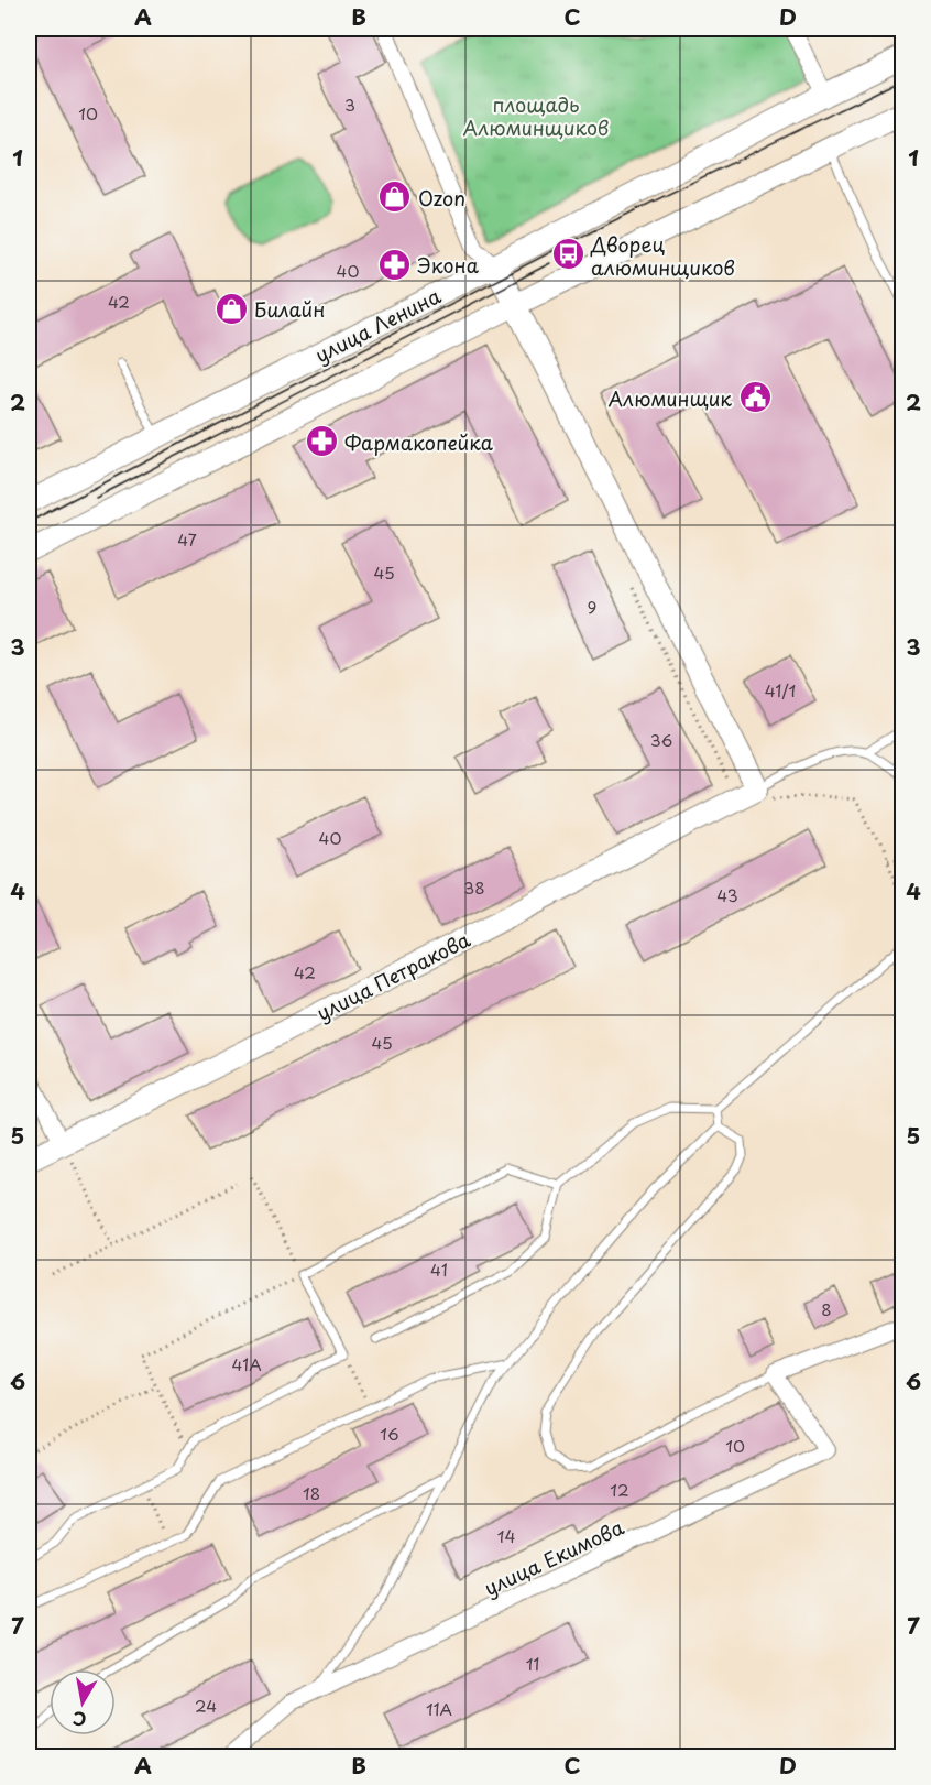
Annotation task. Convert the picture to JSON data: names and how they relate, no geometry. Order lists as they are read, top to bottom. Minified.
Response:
{"streets":{"main road":["улица Ленина","улица Петракова"],"street":["улица Екимова"]},"parks":["площадь Алюминщиков"],"places":{"shop":["Ozon","Билайн"],"bus stop":["Дворец алюминщиков"],"pharmacy":["Экона","Фармакопейка"],"public building":["Алюминщик"]},"house_numbers":["3","10","40","42","47","45","9","41/1","36","40","38","43","42","45","41","8","41А","16","10","12","18","14","11","24","11А"],"north":"bottom","grid":{"columns":["A","B","C","D"],"rows":["1","2","3","4","5","6","7"]}}
